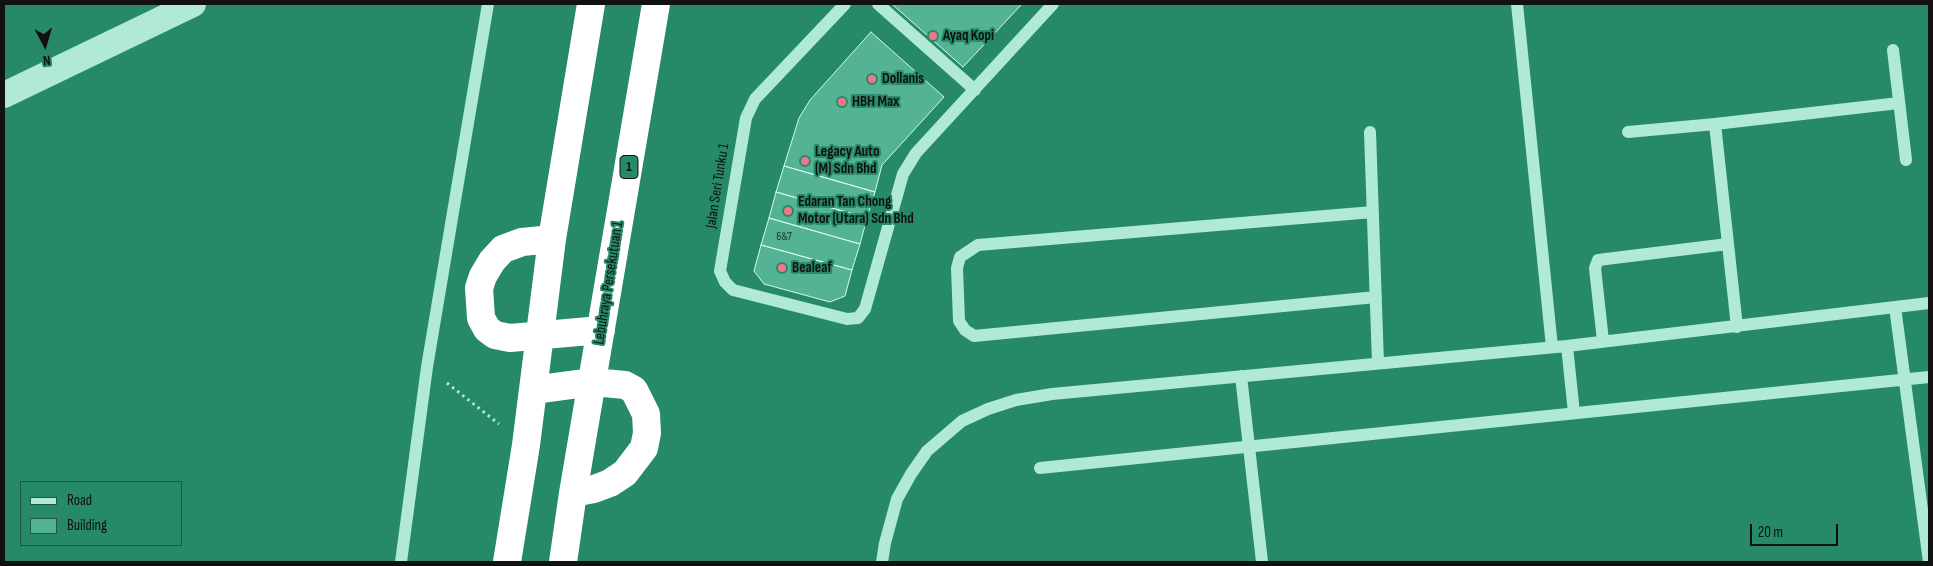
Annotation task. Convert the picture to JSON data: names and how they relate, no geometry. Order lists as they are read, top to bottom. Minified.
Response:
{"streets":{"highway":["1","Lebuhraya Persekutuan 1"],"lane":["Jalan Seri Tunku 1"]},"places":["Ayaq Kopi","Dollanis","HBH Max","Legacy Auto (M) Sdn Bhd","Edaran Tan Chong Motor (Utara) Sdn Bhd","Bealeaf"],"house_numbers":["6&7"],"legend":["Road","Building"],"scale_bar":"20 m","north":"bottom"}
